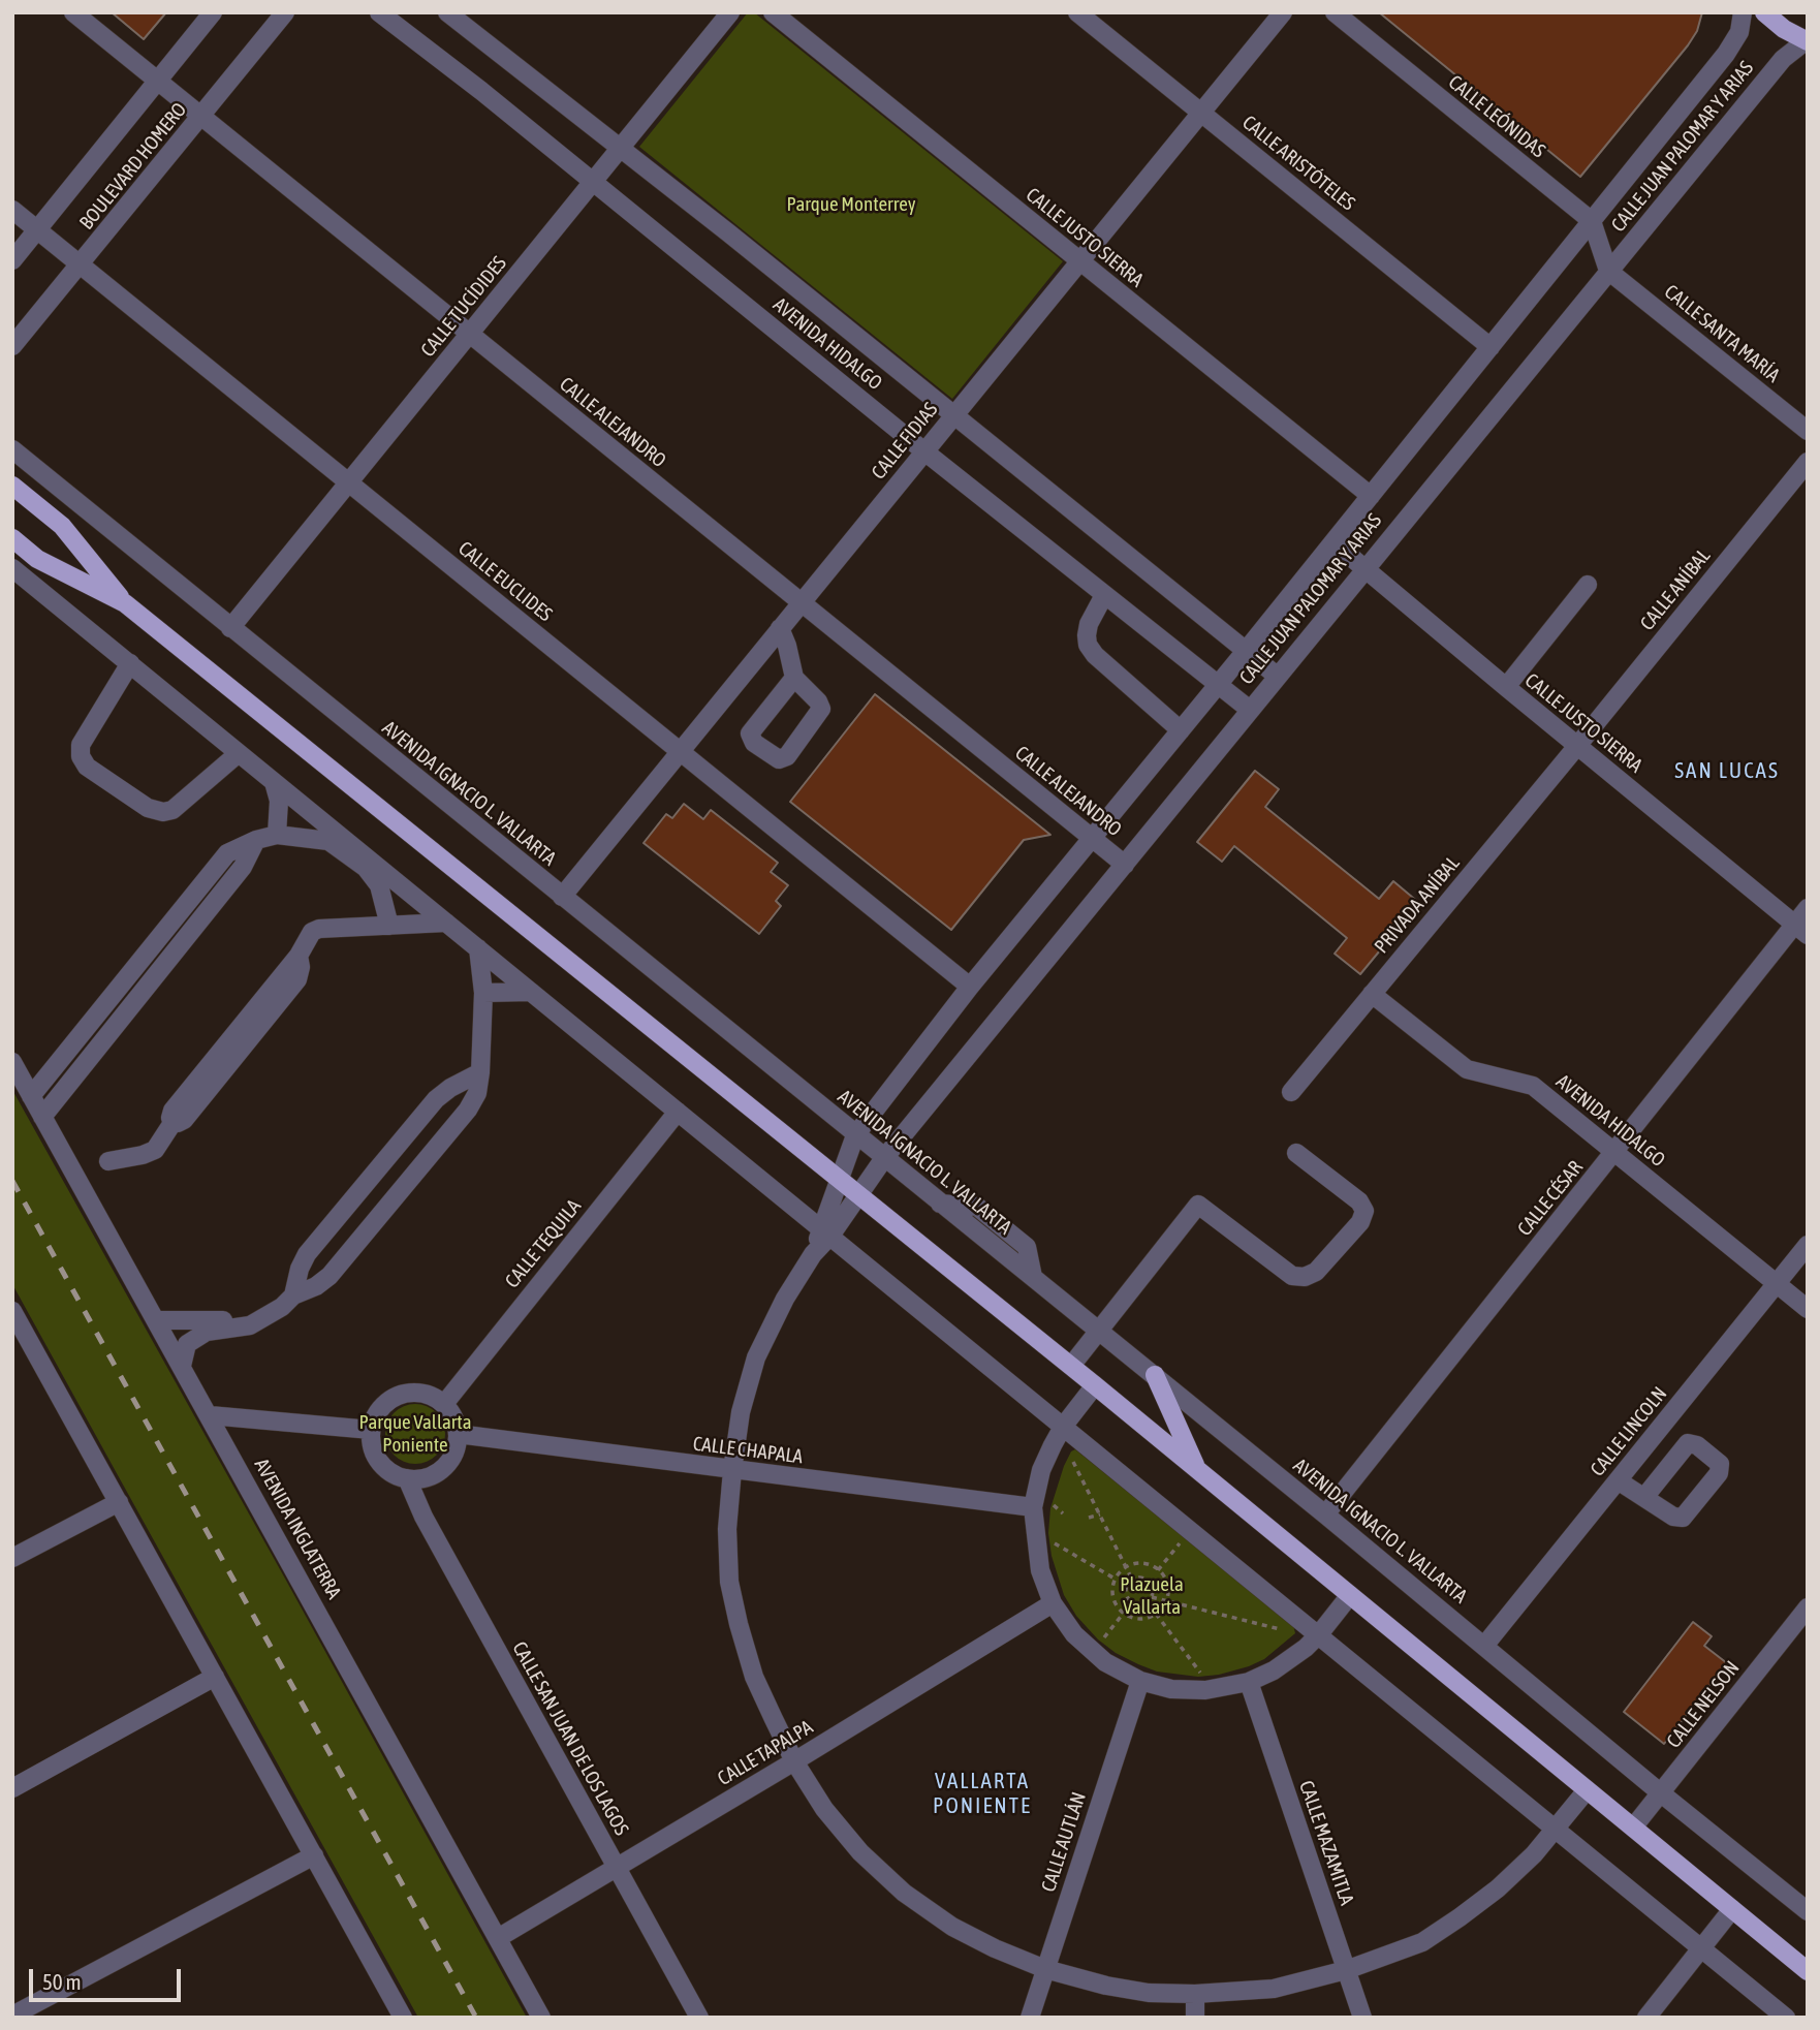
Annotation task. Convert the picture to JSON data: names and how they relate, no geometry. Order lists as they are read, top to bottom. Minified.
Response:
{"streets":{"street":["CALLE LEÓNIDAS","CALLE JUAN PALOMAR Y ARIAS","CALLE ARISTÓTELES","BOULEVARD HOMERO","CALLE JUSTO SIERRA","CALLE TUCÍDIDES","CALLE SANTA MARÍA","AVENIDA HIDALGO","CALLE ALEJANDRO","CALLE FIDIAS","CALLE EUCLIDES","CALLE ANÍBAL","AVENIDA IGNACIO L. VALLARTA","PRIVADA ANÍBAL","CALLE CÉSAR","CALLE TEQUILA","CALLE LINCOLN","CALLE CHAPALA","AVENIDA INGLATERRA","CALLE NELSON","CALLE SAN JUAN DE LOS LAGOS","CALLE TAPALPA","CALLE AUTLÁN","CALLE MAZAMITLA"]},"crossings":[["CALLE LEÓNIDAS","CALLE JUAN PALOMAR Y ARIAS"],["CALLE JUAN PALOMAR Y ARIAS","CALLE ARISTÓTELES"],["CALLE JUAN PALOMAR Y ARIAS","CALLE JUSTO SIERRA"],["CALLE JUAN PALOMAR Y ARIAS","CALLE SANTA MARÍA"],["CALLE JUAN PALOMAR Y ARIAS","AVENIDA HIDALGO"],["CALLE JUAN PALOMAR Y ARIAS","CALLE ALEJANDRO"],["CALLE JUAN PALOMAR Y ARIAS","CALLE EUCLIDES"],["CALLE JUAN PALOMAR Y ARIAS","AVENIDA IGNACIO L. VALLARTA"],["CALLE JUAN PALOMAR Y ARIAS","CALLE CHAPALA"],["CALLE JUAN PALOMAR Y ARIAS","CALLE TAPALPA"],["CALLE JUAN PALOMAR Y ARIAS","CALLE AUTLÁN"],["CALLE JUAN PALOMAR Y ARIAS","CALLE MAZAMITLA"],["CALLE ARISTÓTELES","CALLE FIDIAS"],["BOULEVARD HOMERO","CALLE ALEJANDRO"],["BOULEVARD HOMERO","CALLE EUCLIDES"],["CALLE JUSTO SIERRA","CALLE FIDIAS"],["CALLE JUSTO SIERRA","CALLE ANÍBAL"],["CALLE JUSTO SIERRA","PRIVADA ANÍBAL"],["CALLE JUSTO SIERRA","CALLE CÉSAR"],["CALLE TUCÍDIDES","AVENIDA HIDALGO"],["CALLE TUCÍDIDES","CALLE ALEJANDRO"],["CALLE TUCÍDIDES","CALLE EUCLIDES"],["CALLE TUCÍDIDES","AVENIDA IGNACIO L. VALLARTA"],["AVENIDA HIDALGO","CALLE FIDIAS"],["AVENIDA HIDALGO","PRIVADA ANÍBAL"],["AVENIDA HIDALGO","CALLE CÉSAR"],["AVENIDA HIDALGO","CALLE LINCOLN"],["CALLE ALEJANDRO","CALLE FIDIAS"],["CALLE FIDIAS","CALLE EUCLIDES"],["CALLE FIDIAS","AVENIDA IGNACIO L. VALLARTA"],["CALLE ANÍBAL","PRIVADA ANÍBAL"],["AVENIDA IGNACIO L. VALLARTA","CALLE CÉSAR"],["AVENIDA IGNACIO L. VALLARTA","CALLE LINCOLN"],["AVENIDA IGNACIO L. VALLARTA","CALLE NELSON"],["CALLE TEQUILA","CALLE CHAPALA"],["CALLE TEQUILA","CALLE SAN JUAN DE LOS LAGOS"],["CALLE CHAPALA","CALLE SAN JUAN DE LOS LAGOS"],["AVENIDA INGLATERRA","CALLE TAPALPA"],["CALLE SAN JUAN DE LOS LAGOS","CALLE TAPALPA"]],"districts":["SAN LUCAS","VALLARTA PONIENTE"],"parks":["Parque Monterrey","Parque Vallarta Poniente","Plazuela Vallarta"],"scale_bar":"50 m"}
